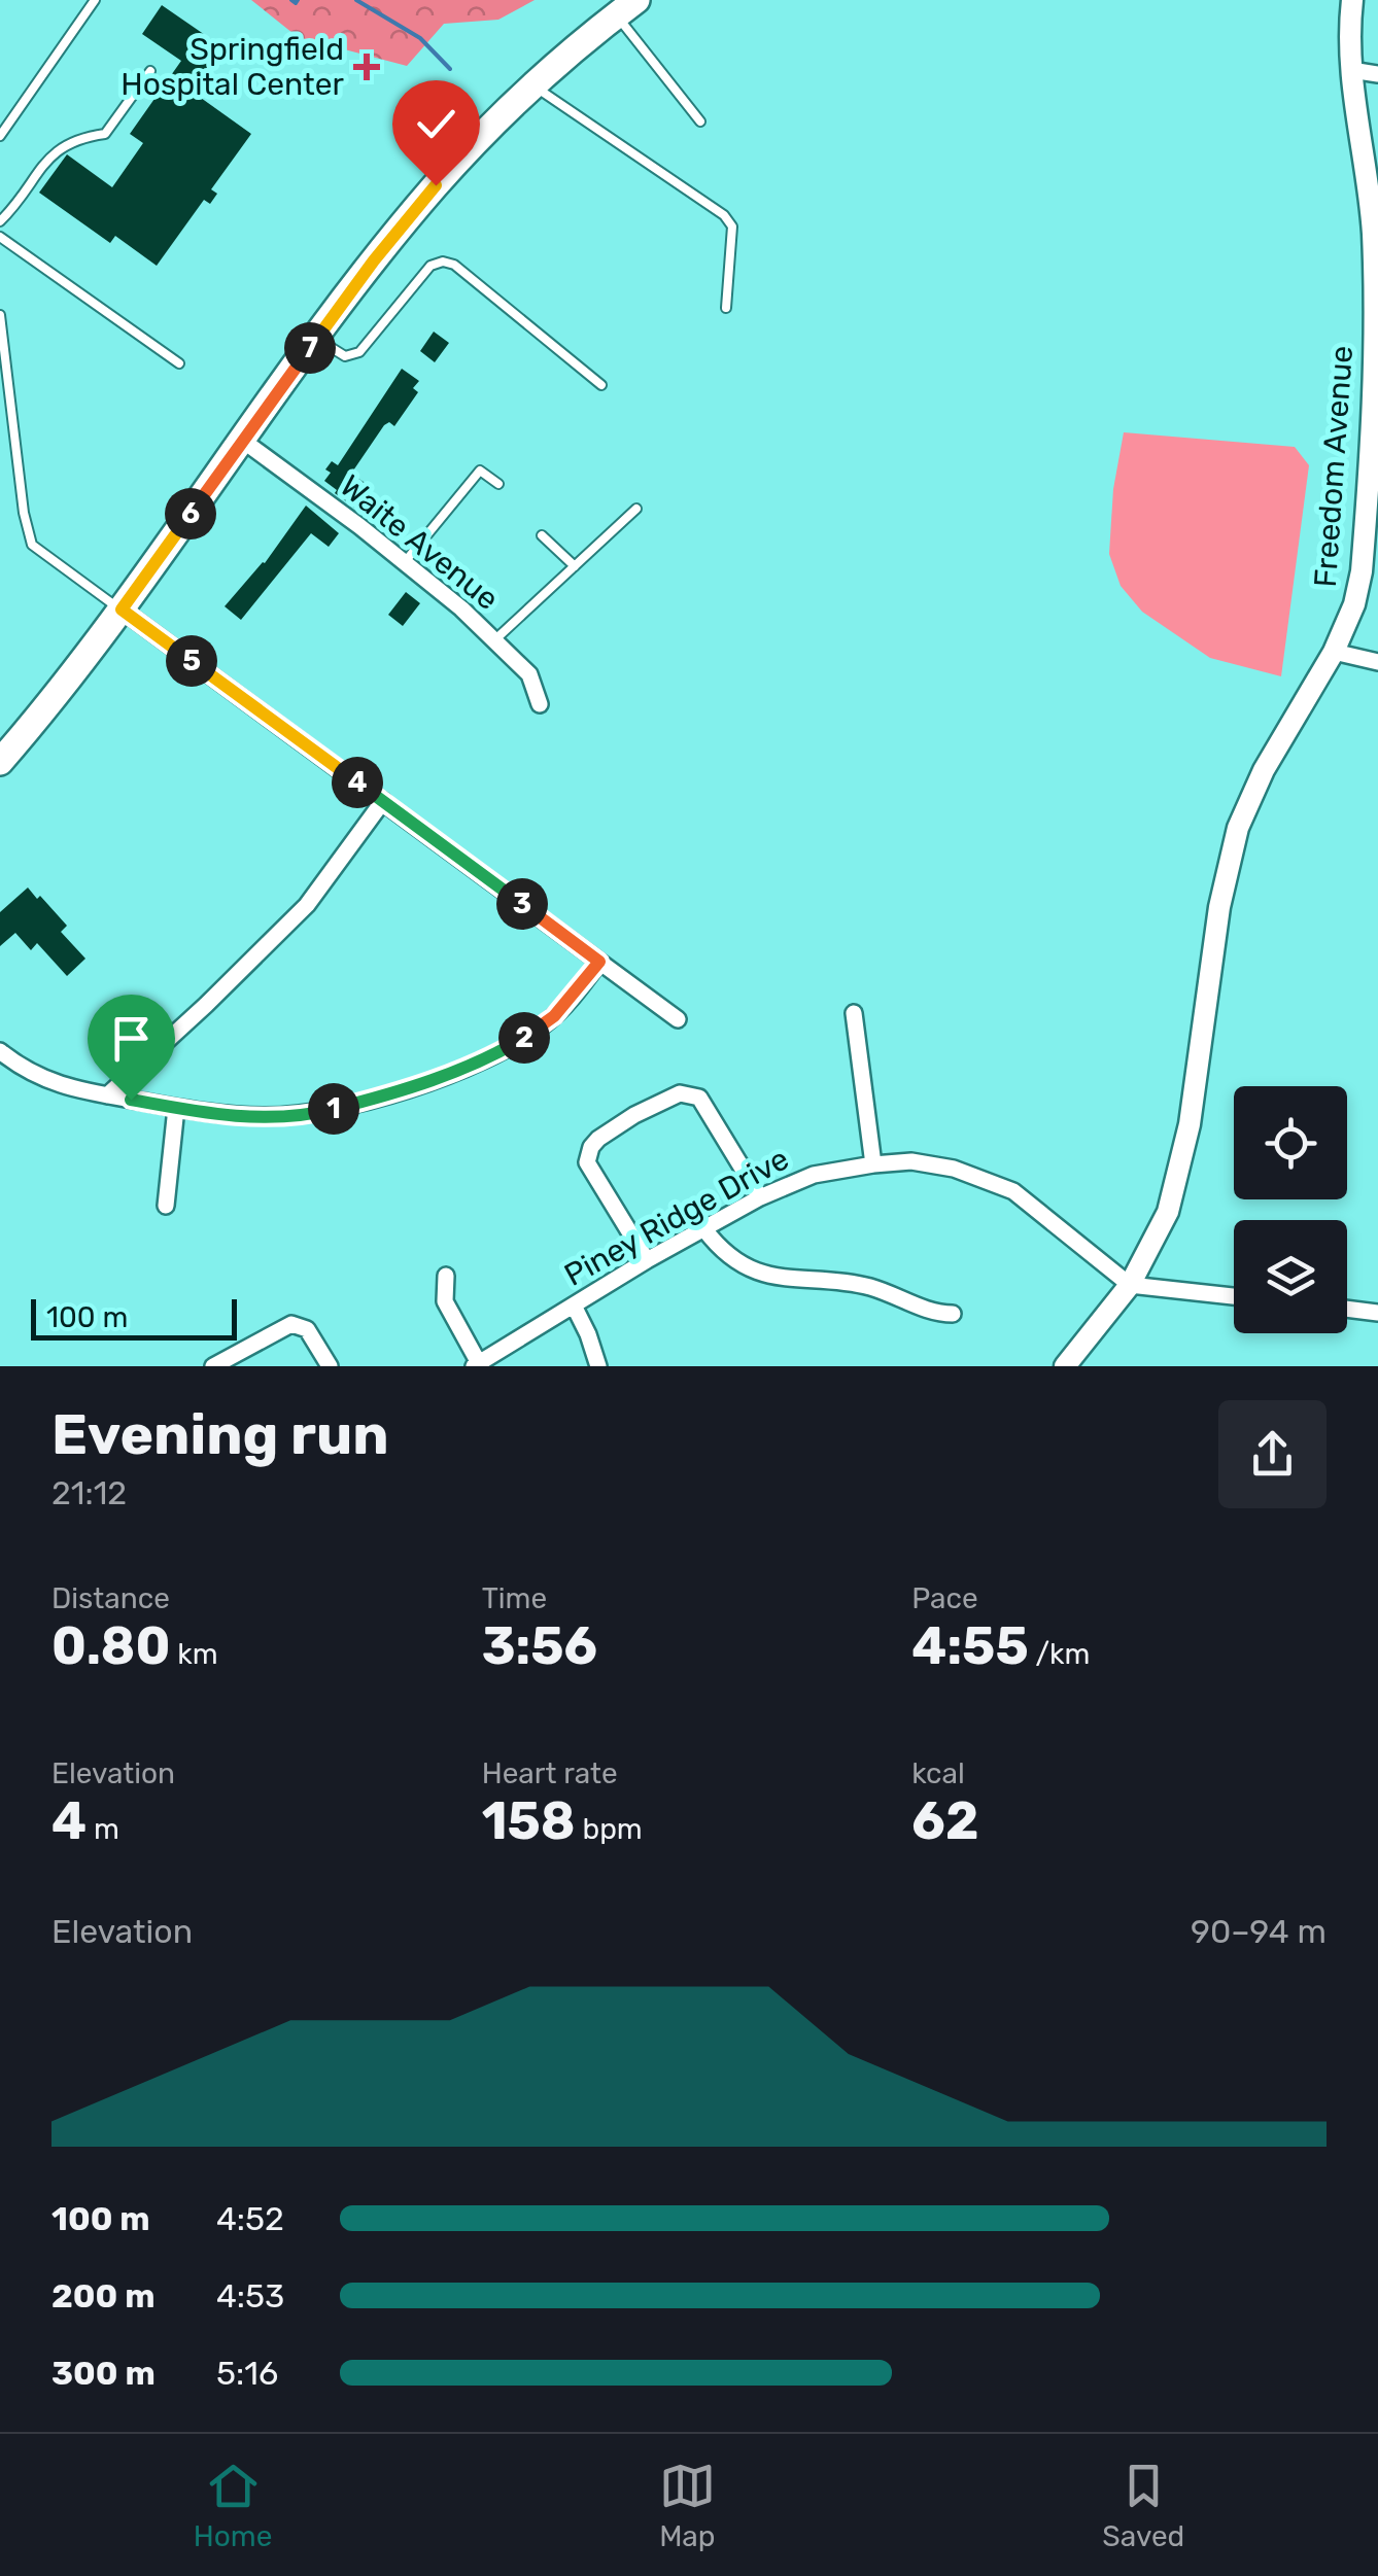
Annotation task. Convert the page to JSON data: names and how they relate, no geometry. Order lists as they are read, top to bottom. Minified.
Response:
{"streets":{"street":["Freedom Avenue","Waite Avenue","Piney Ridge Drive"]},"crossings":[["Freedom Avenue","Piney Ridge Drive"]],"places":{"health":["Springfield Hospital Center"]},"scale_bar":"100 m","page":{"pins":["7","6","5","4","3","2","1"],"scale":"100 m","heading":["Evening run","21:12"],"stats":[["Distance","0.80 km"],["Time","3:56"],["Pace","4:55 /km"],["Elevation","4 m"],["Heart rate","158 bpm"],["kcal","62"]],"chart":["Elevation","90–94 m"],"list":[{"name":"100 m","note":"4:52"},{"name":"200 m","note":"4:53"},{"name":"300 m","note":"5:16"}],"tabs":["Home","Map","Saved"]}}
